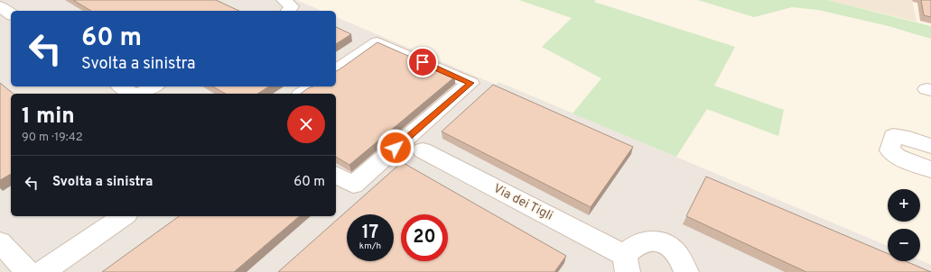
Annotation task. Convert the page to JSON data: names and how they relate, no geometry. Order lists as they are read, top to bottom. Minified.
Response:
{"streets":{"street":["Via dei Tigli"]},"page":{"turn":["60 m","Svolta a sinistra"],"heading":["1 min","90 m · 19:42"],"list":[{"name":"Svolta a sinistra","value":"60 m"}],"map_buttons":["+","−"],"speed":"17 km/h","limit":"20"}}
